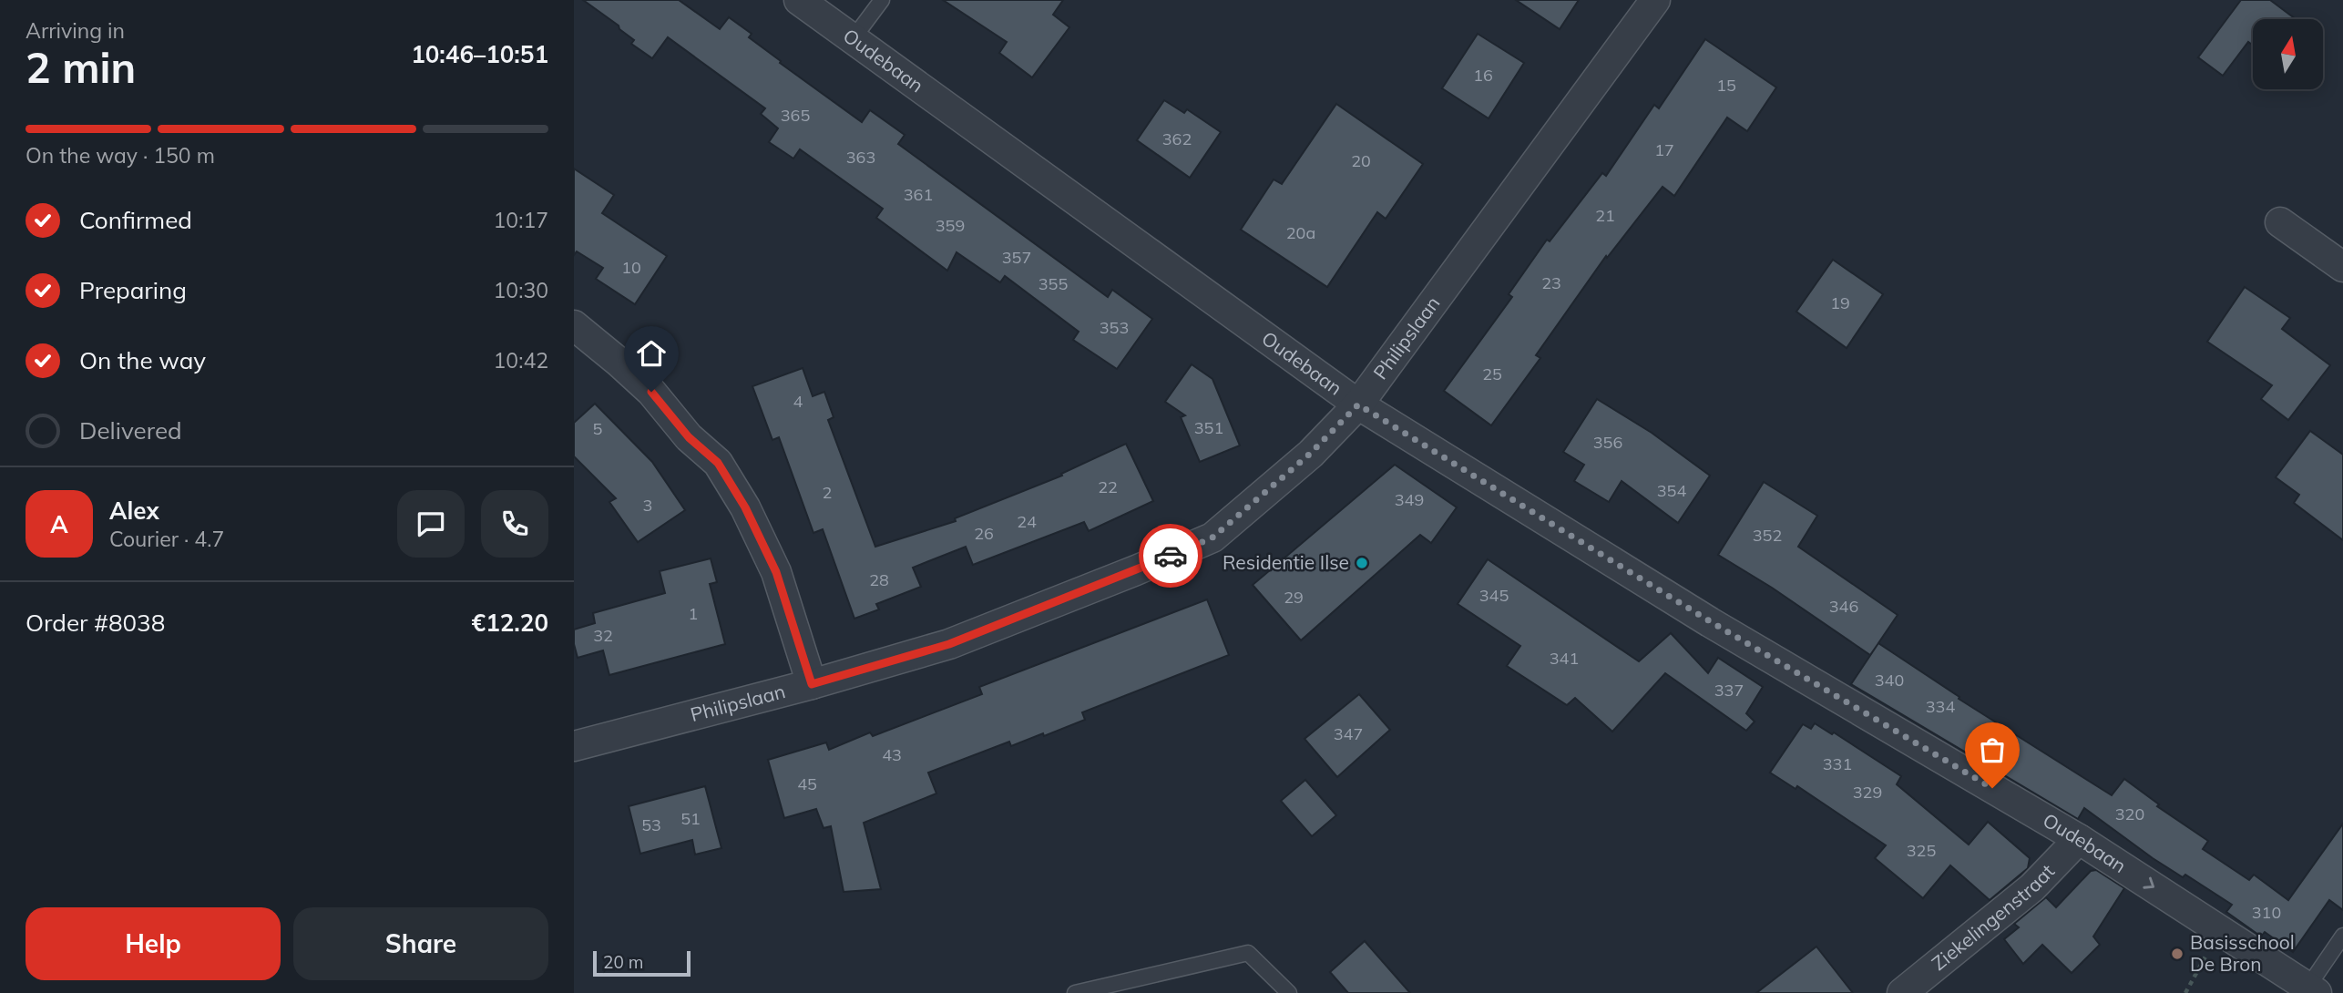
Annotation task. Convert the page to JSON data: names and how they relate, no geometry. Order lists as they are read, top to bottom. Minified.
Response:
{"streets":{"street":["Oudebaan","Philipslaan","Ziekelingenstraat"]},"crossings":[["Oudebaan","Philipslaan"],["Oudebaan","Ziekelingenstraat"]],"places":["Residentie Ilse","Basisschool De Bron"],"house_numbers":["16","15","365","362","17","363","20","361","21","359","20a","357","10","23","355","19","353","25","4","351","5","356","22","354","2","349","3","24","26","352","28","345","29","346","1","32","341","340","337","334","347","43","331","45","329","320","51","53","325","310"],"scale_bar":"20 m","north":"top","page":{"heading":["2 min","Arriving in","10:46–10:51"],"panel":["Alex","Courier · 4.7","Order #8038","€12.20"],"bar":"On the way · 150 m","list":[["Confirmed","10:17"],["Preparing","10:30"],["On the way","10:42"],"Delivered"],"round":"A","buttons":["Help","Share"],"scale":"20 m"}}
